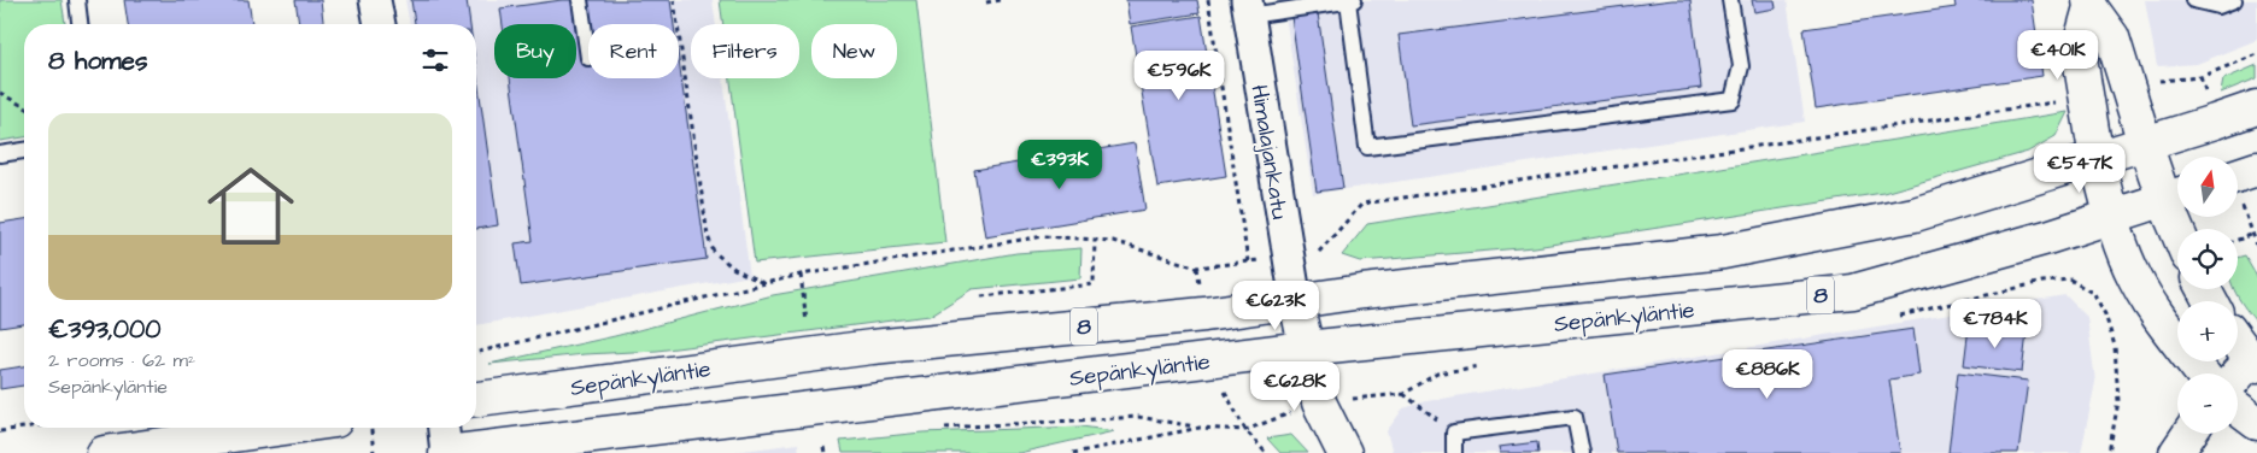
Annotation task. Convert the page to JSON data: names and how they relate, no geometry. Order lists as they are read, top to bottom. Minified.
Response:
{"streets":{"main road":["8","Sepänkyläntie"],"street":["Himalajankatu"]},"crossings":[["Himalajankatu","Sepänkyläntie"],["8","Sepänkyläntie"]],"north":"top","page":{"chip":["Buy","Rent","Filters","New"],"heading":"8 homes","price":["€401K","€596K","€393K","€547K","€623K","€784K","€886K","€628K"],"list":[{"name":"€393,000","note":"2 rooms · 62 m² · Sepänkyläntie"}],"map_buttons":["+","−"]}}
